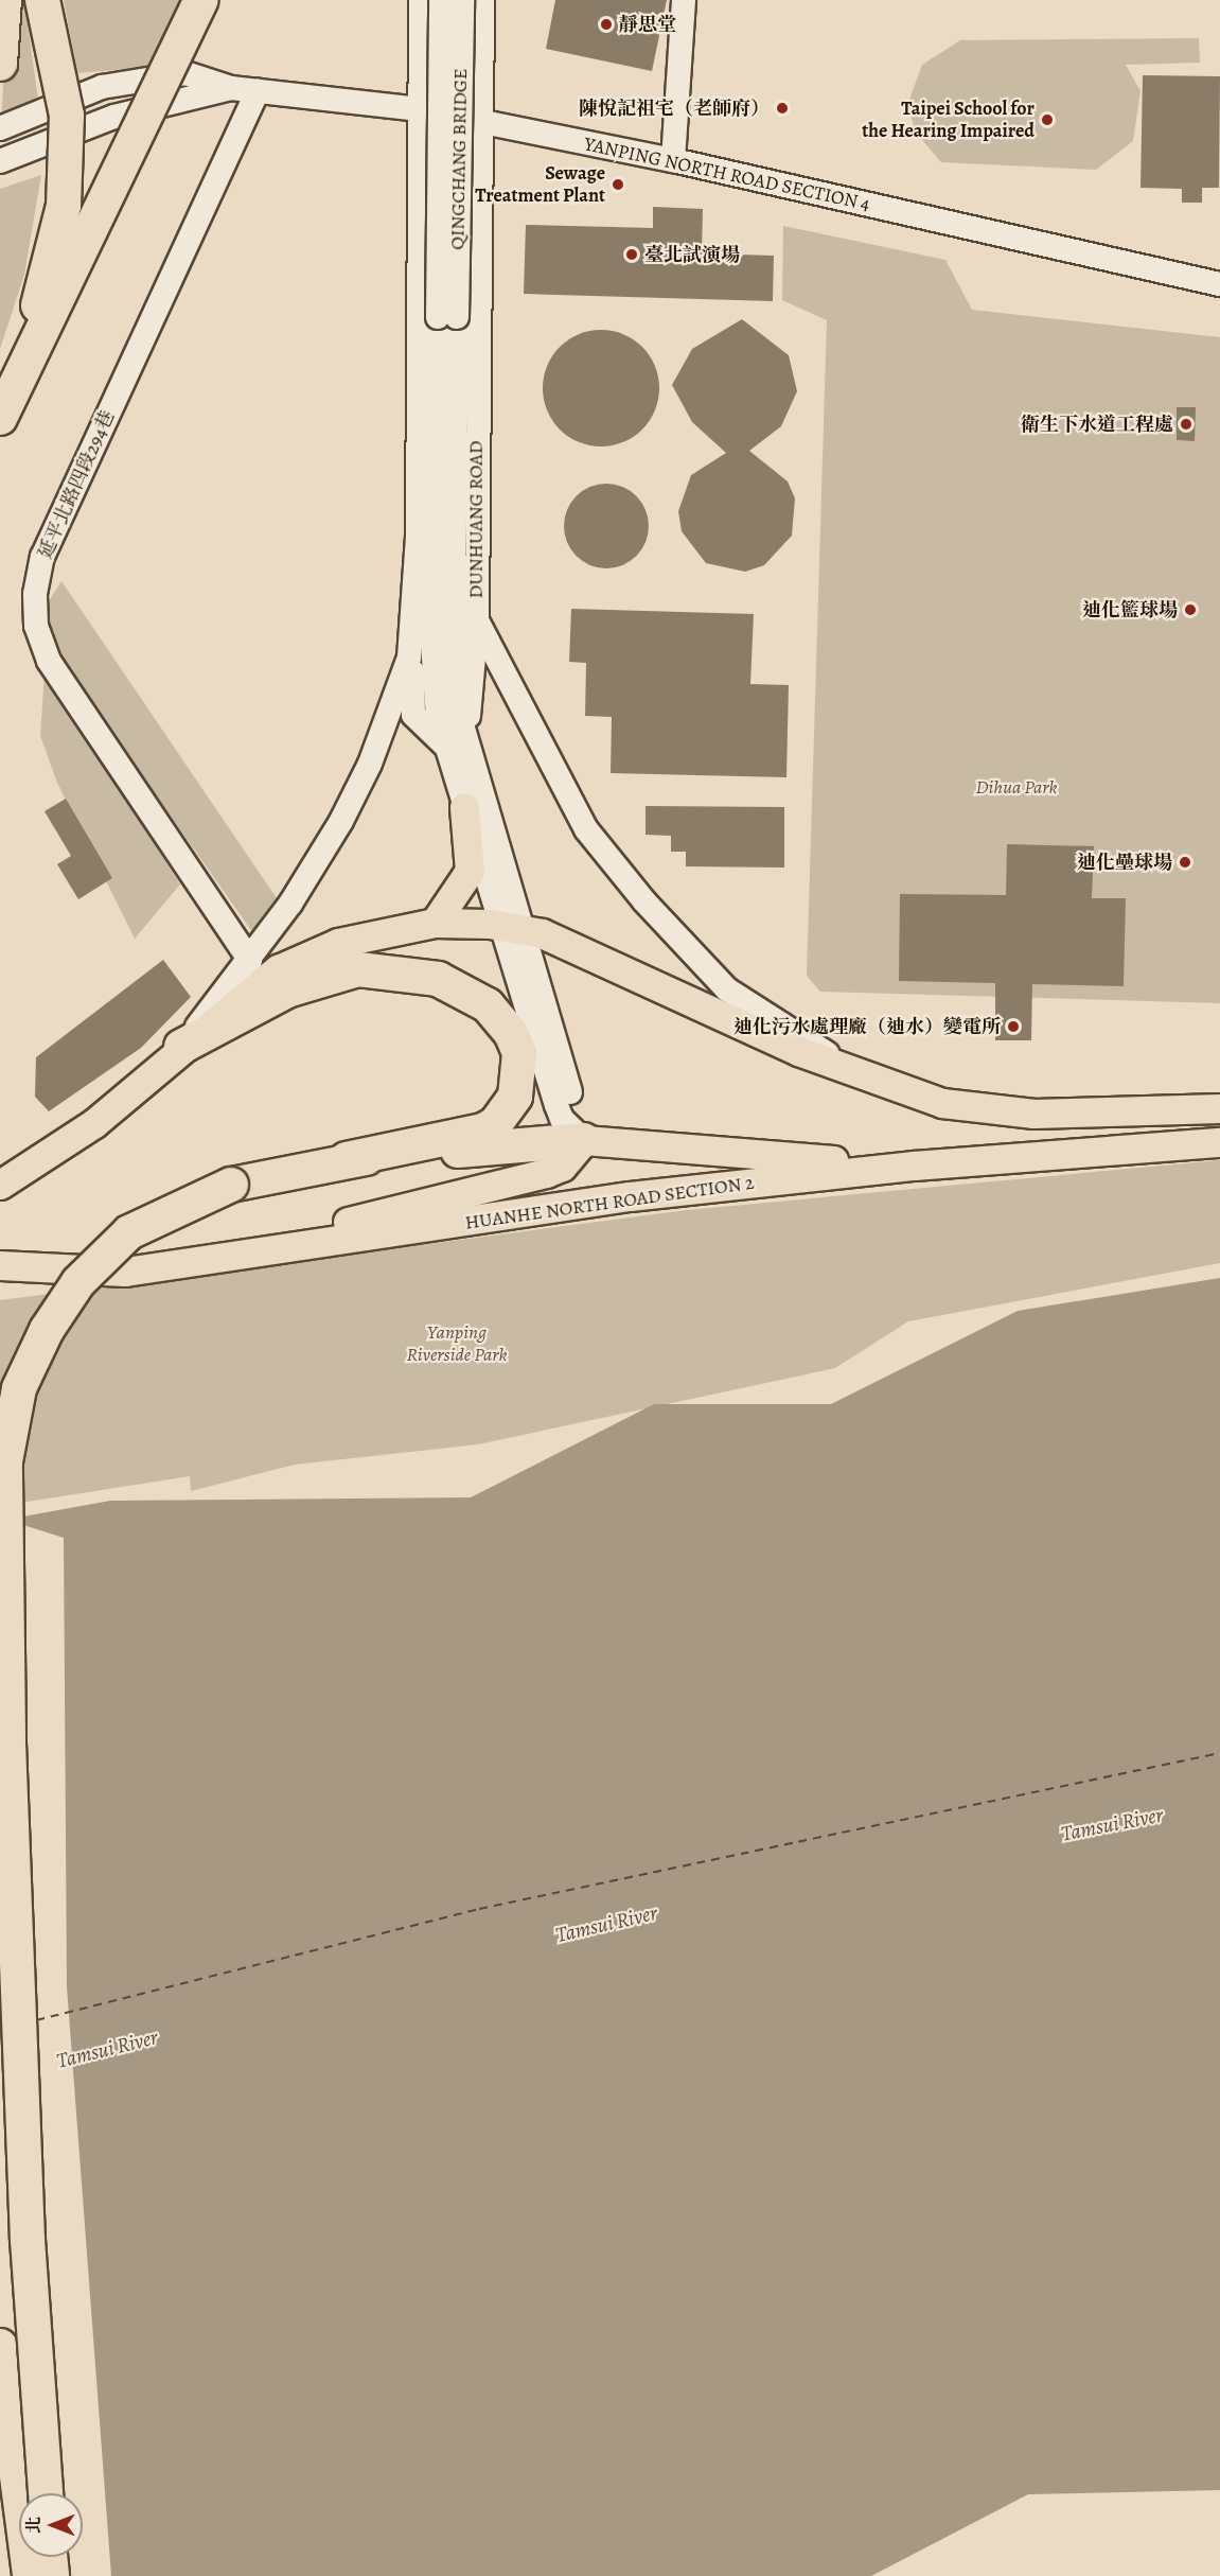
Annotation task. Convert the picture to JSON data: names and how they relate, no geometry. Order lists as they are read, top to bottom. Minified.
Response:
{"streets":{"main road":["HUANHE NORTH ROAD SECTION 2"],"street":["QINGCHANG BRIDGE","YANPING NORTH ROAD SECTION 4","延平北路四段294巷","DUNHUANG ROAD"]},"crossings":[["YANPING NORTH ROAD SECTION 4","延平北路四段294巷"],["YANPING NORTH ROAD SECTION 4","DUNHUANG ROAD"]],"water":["Tamsui River"],"parks":["Dihua Park","Yanping Riverside Park"],"places":["靜思堂","陳悅記祖宅（老師府）","Taipei School for the Hearing Impaired","Sewage Treatment Plant","臺北試演場","衛生下水道工程處","迪化籃球場","迪化壘球場","迪化污水處理廠（迪水）變電所"],"north":"left"}
